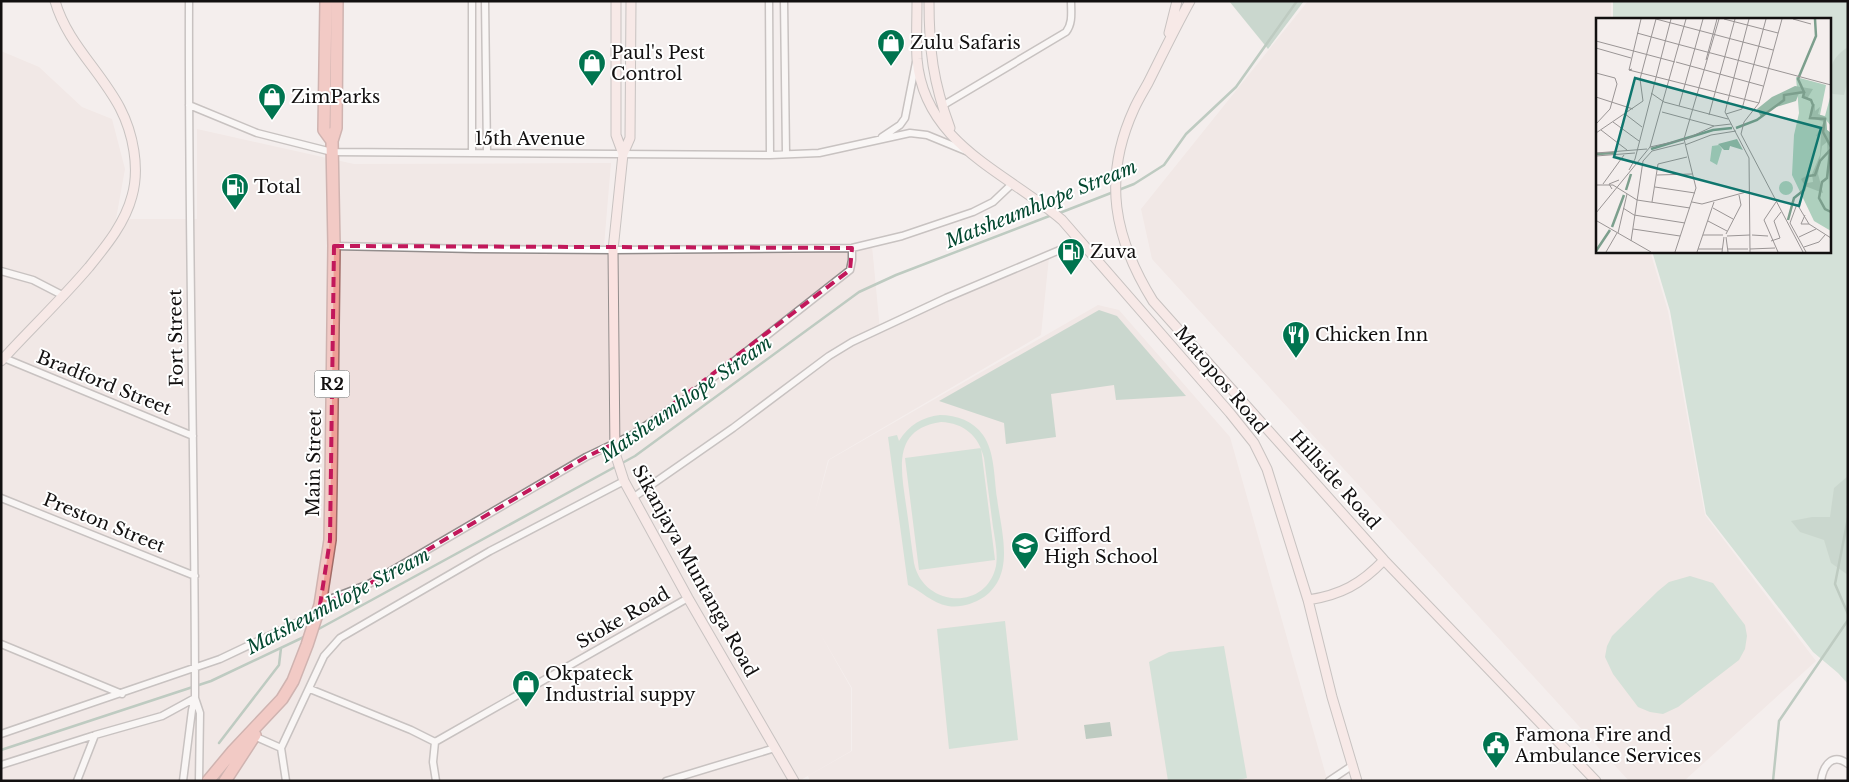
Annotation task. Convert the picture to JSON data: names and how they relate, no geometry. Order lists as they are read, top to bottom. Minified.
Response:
{"streets":{"highway":["R2","Main Street"],"street":["15th Avenue","Fort Street","Matopos Road","Bradford Street","Hillside Road","Preston Street","Sikanjaya Muntanga Road","Stoke Road"]},"crossings":[["15th Avenue","Fort Street"],["15th Avenue","Matopos Road"],["15th Avenue","R2"],["15th Avenue","Main Street"],["15th Avenue","Sikanjaya Muntanga Road"],["Fort Street","Bradford Street"],["Fort Street","Preston Street"],["R2","Main Street"],["Sikanjaya Muntanga Road","Stoke Road"]],"water":["Matsheumhlope Stream"],"places":{"shop":["Zulu Safaris","Paul's Pest Control","ZimParks","Okpateck Industrial suppy"],"fuel station":["Total","Zuva"],"restaurant":["Chicken Inn"],"school or university":["Gifford High School"],"public building":["Famona Fire and Ambulance Services"]}}
